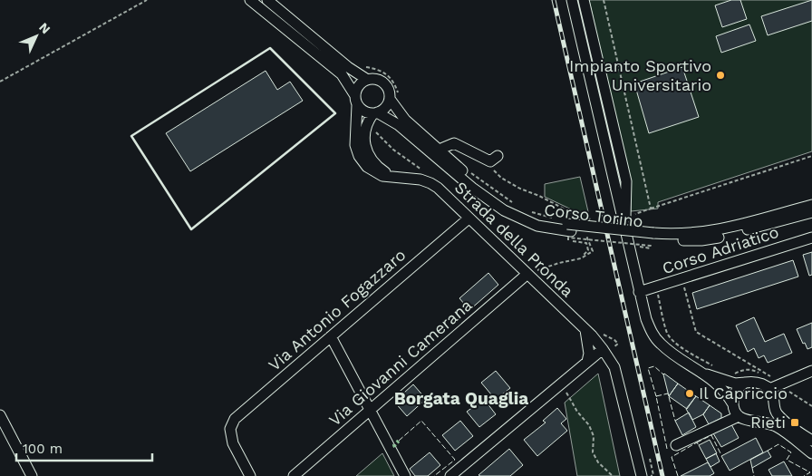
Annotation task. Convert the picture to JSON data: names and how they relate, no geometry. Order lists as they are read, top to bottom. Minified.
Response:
{"streets":{"street":["Corso Torino","Strada della Pronda","Corso Adriatico","Via Antonio Fogazzaro","Via Giovanni Camerana"]},"crossings":[["Corso Torino","Strada della Pronda"],["Strada della Pronda","Via Antonio Fogazzaro"],["Strada della Pronda","Via Giovanni Camerana"]],"districts":["Borgata Quaglia"],"places":{"other":["Impianto Sportivo Universitario","Il Capriccio"],"transit":["Rieti"]},"scale_bar":"100 m","north":"top right"}
